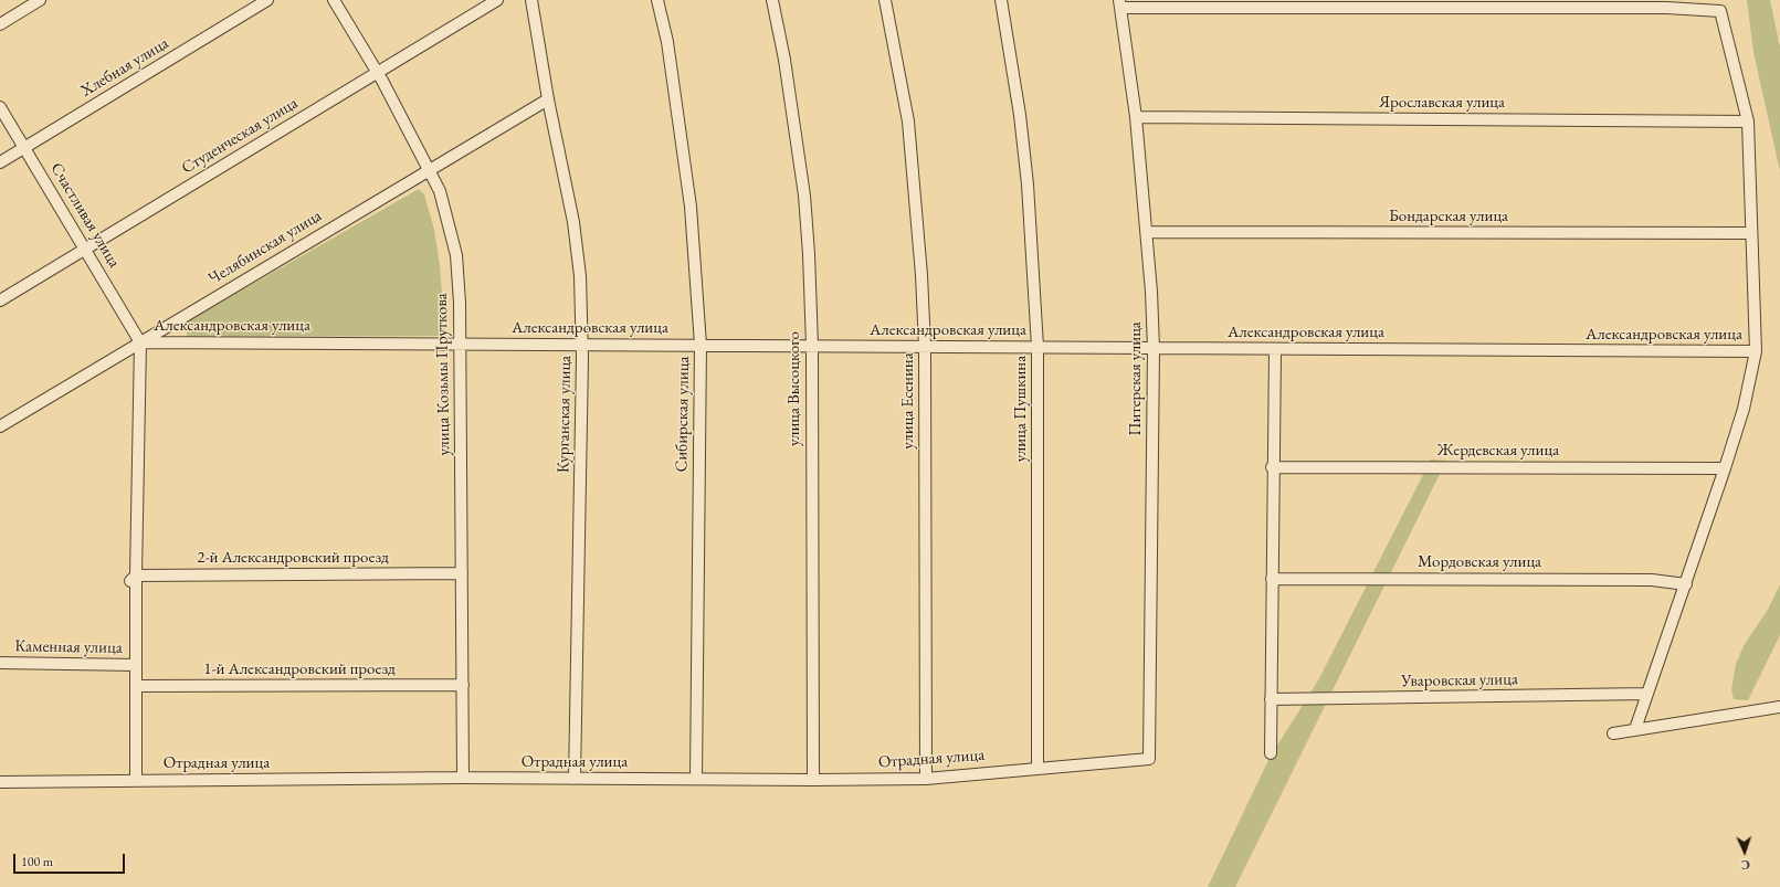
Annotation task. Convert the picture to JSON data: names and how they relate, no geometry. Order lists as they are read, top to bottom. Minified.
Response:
{"streets":{"street":["Хлебная улица","Ярославская улица","Студенческая улица","Счастливая улица","Бондарская улица","Челябинская улица","Александровская улица","улица Козьмы Пруткова","Питерская улица","улица Высоцкого","улица Есенина","улица Пушкина","Курганская улица","Сибирская улица","Жердевская улица","2-й Александровский проезд","Мордовская улица","Каменная улица","1-й Александровский проезд","Уваровская улица","Отрадная улица"]},"crossings":[["Хлебная улица","Счастливая улица"],["Ярославская улица","Питерская улица"],["Студенческая улица","Счастливая улица"],["Студенческая улица","улица Козьмы Пруткова"],["Счастливая улица","Челябинская улица"],["Счастливая улица","Александровская улица"],["Бондарская улица","Питерская улица"],["Челябинская улица","Александровская улица"],["Челябинская улица","улица Козьмы Пруткова"],["Челябинская улица","Курганская улица"],["Александровская улица","улица Козьмы Пруткова"],["Александровская улица","Питерская улица"],["Александровская улица","улица Высоцкого"],["Александровская улица","улица Есенина"],["Александровская улица","улица Пушкина"],["Александровская улица","Курганская улица"],["Александровская улица","Сибирская улица"],["улица Козьмы Пруткова","2-й Александровский проезд"],["улица Козьмы Пруткова","1-й Александровский проезд"],["улица Козьмы Пруткова","Отрадная улица"],["Питерская улица","Отрадная улица"],["улица Высоцкого","Отрадная улица"],["улица Есенина","Отрадная улица"],["улица Пушкина","Отрадная улица"],["Курганская улица","Отрадная улица"],["Сибирская улица","Отрадная улица"]],"scale_bar":"100 m","north":"bottom"}
